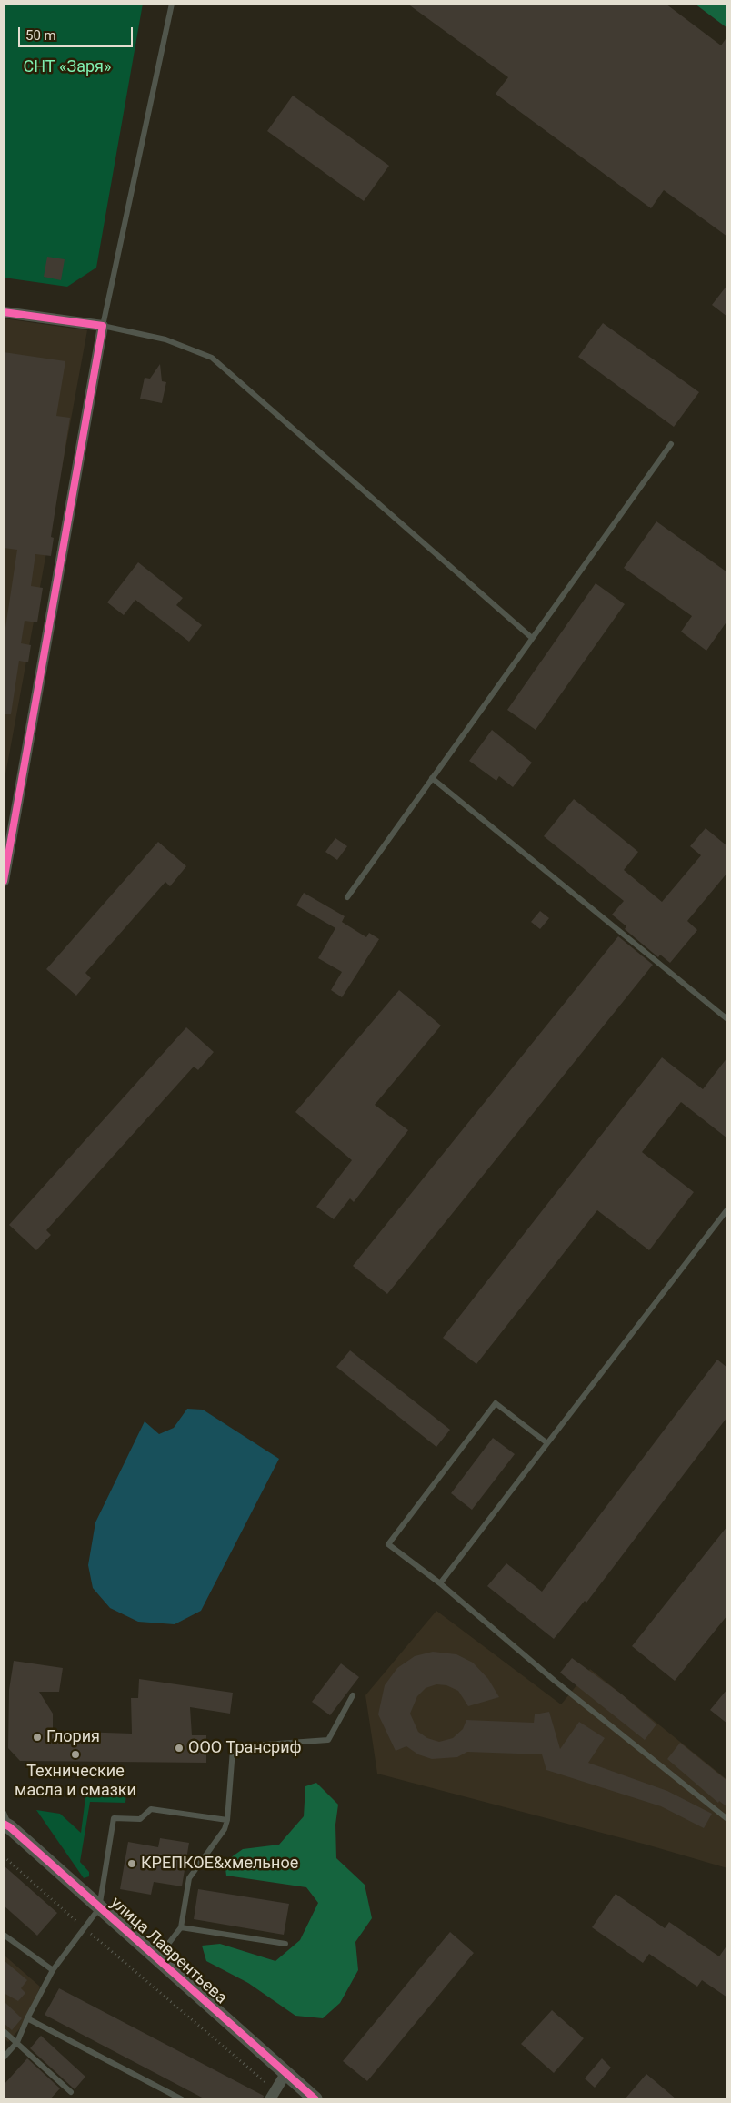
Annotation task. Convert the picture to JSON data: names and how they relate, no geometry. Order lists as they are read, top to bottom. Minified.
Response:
{"streets":{"street":["улица Лаврентьева"]},"parks":["СНТ «Заря»"],"places":["Глория","ООО Трансриф","Технические масла и смазки","КРЕПКОЕ&хмельное"],"scale_bar":"50 m"}
